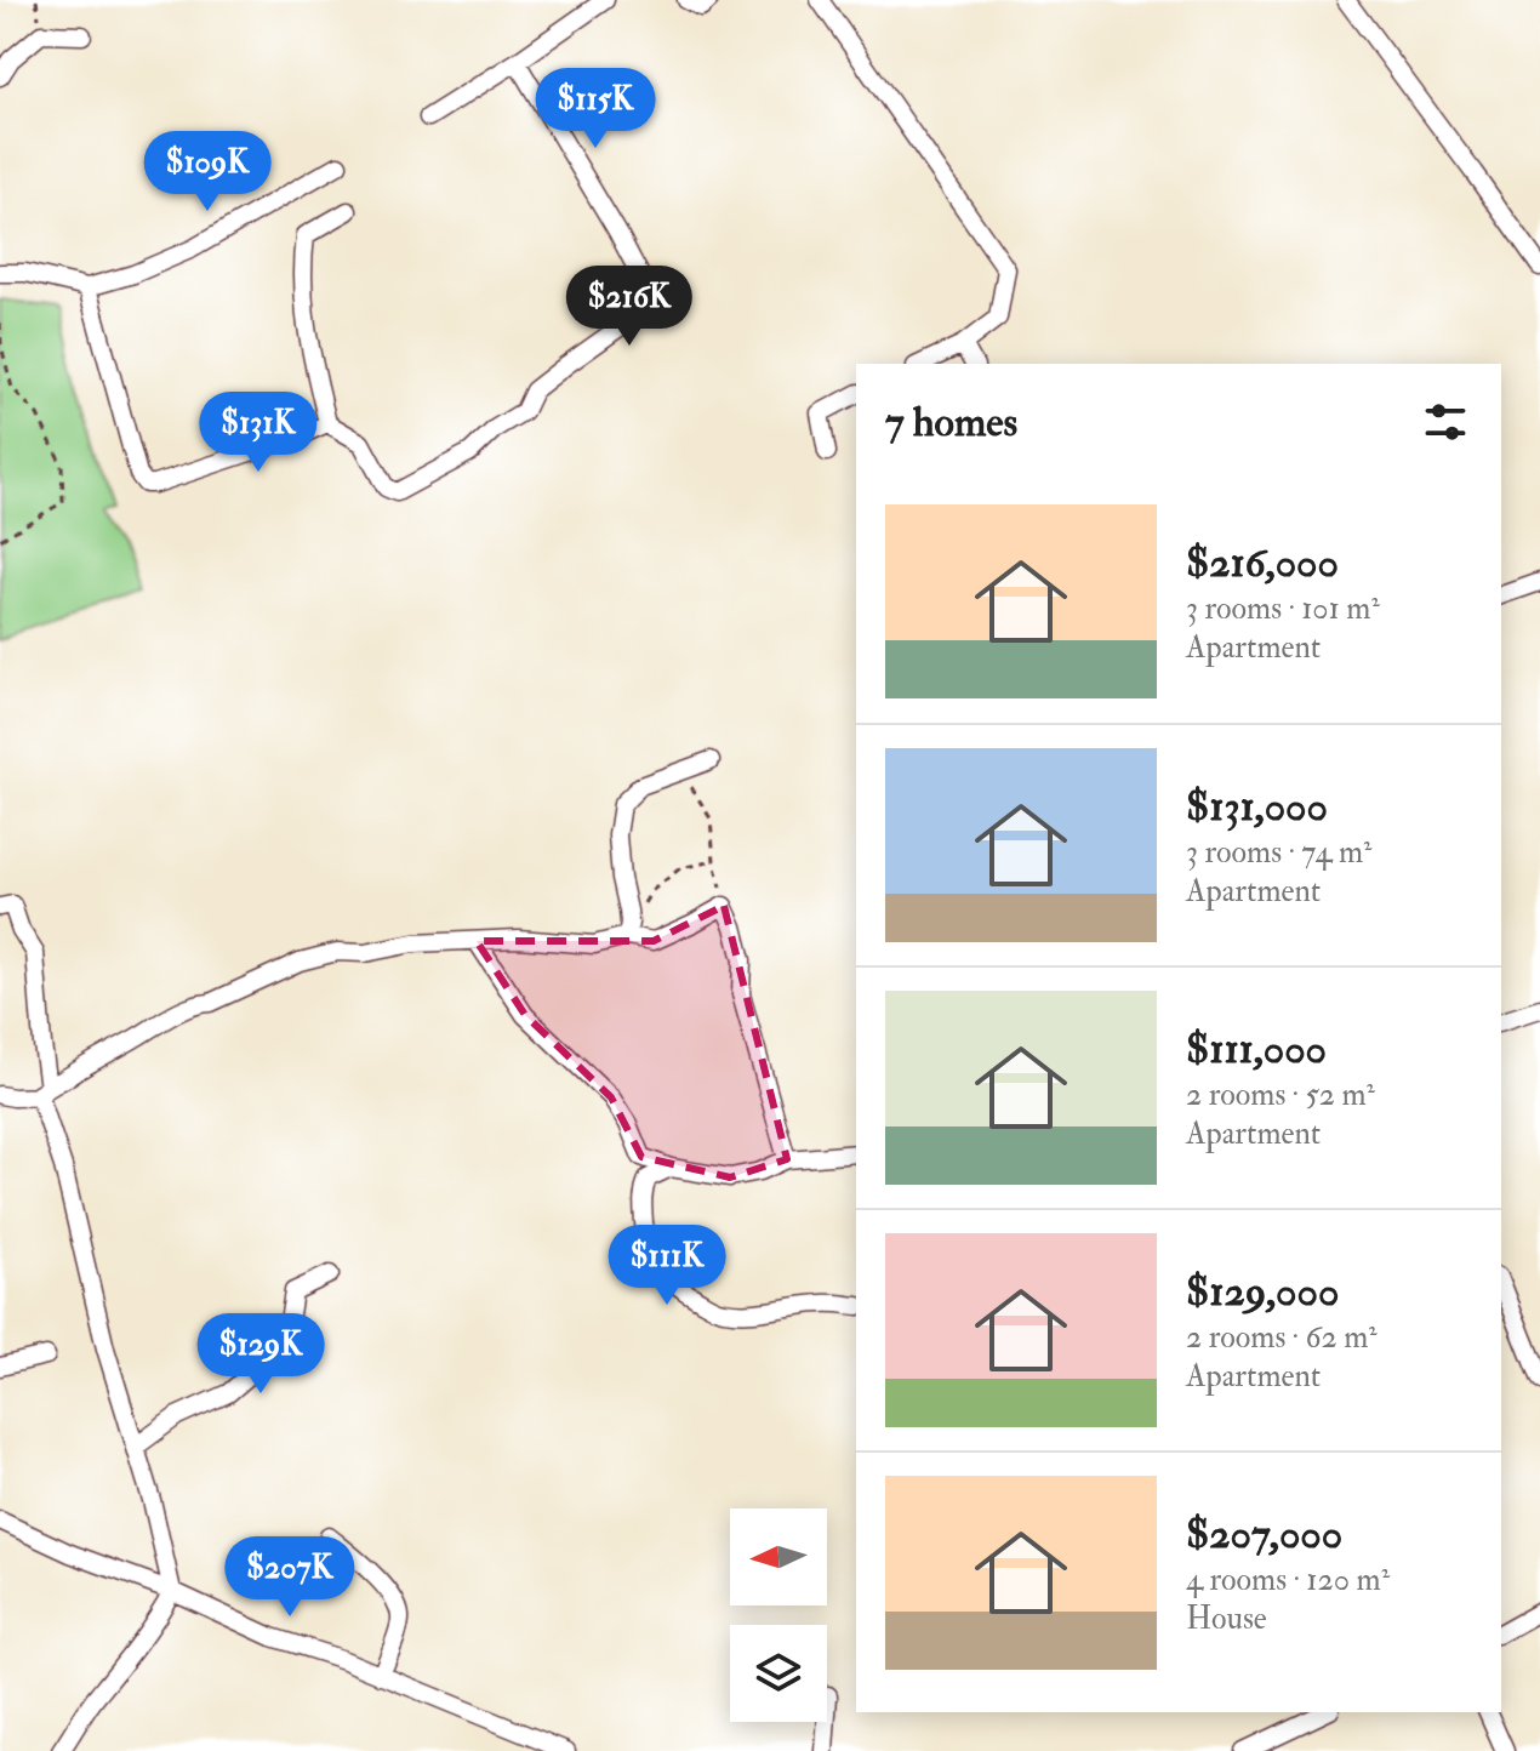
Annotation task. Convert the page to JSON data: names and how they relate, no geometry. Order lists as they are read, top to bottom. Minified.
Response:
{"north":"left","page":{"price":["$115K","$109K","$216K","$131K","$111K","$129K","$207K"],"heading":"7 homes","list":[{"name":"$216,000","note":"3 rooms · 101 m² · Apartment"},{"name":"$131,000","note":"3 rooms · 74 m² · Apartment"},{"name":"$111,000","note":"2 rooms · 52 m² · Apartment"},{"name":"$129,000","note":"2 rooms · 62 m² · Apartment"},{"name":"$207,000","note":"4 rooms · 120 m² · House"}]}}
